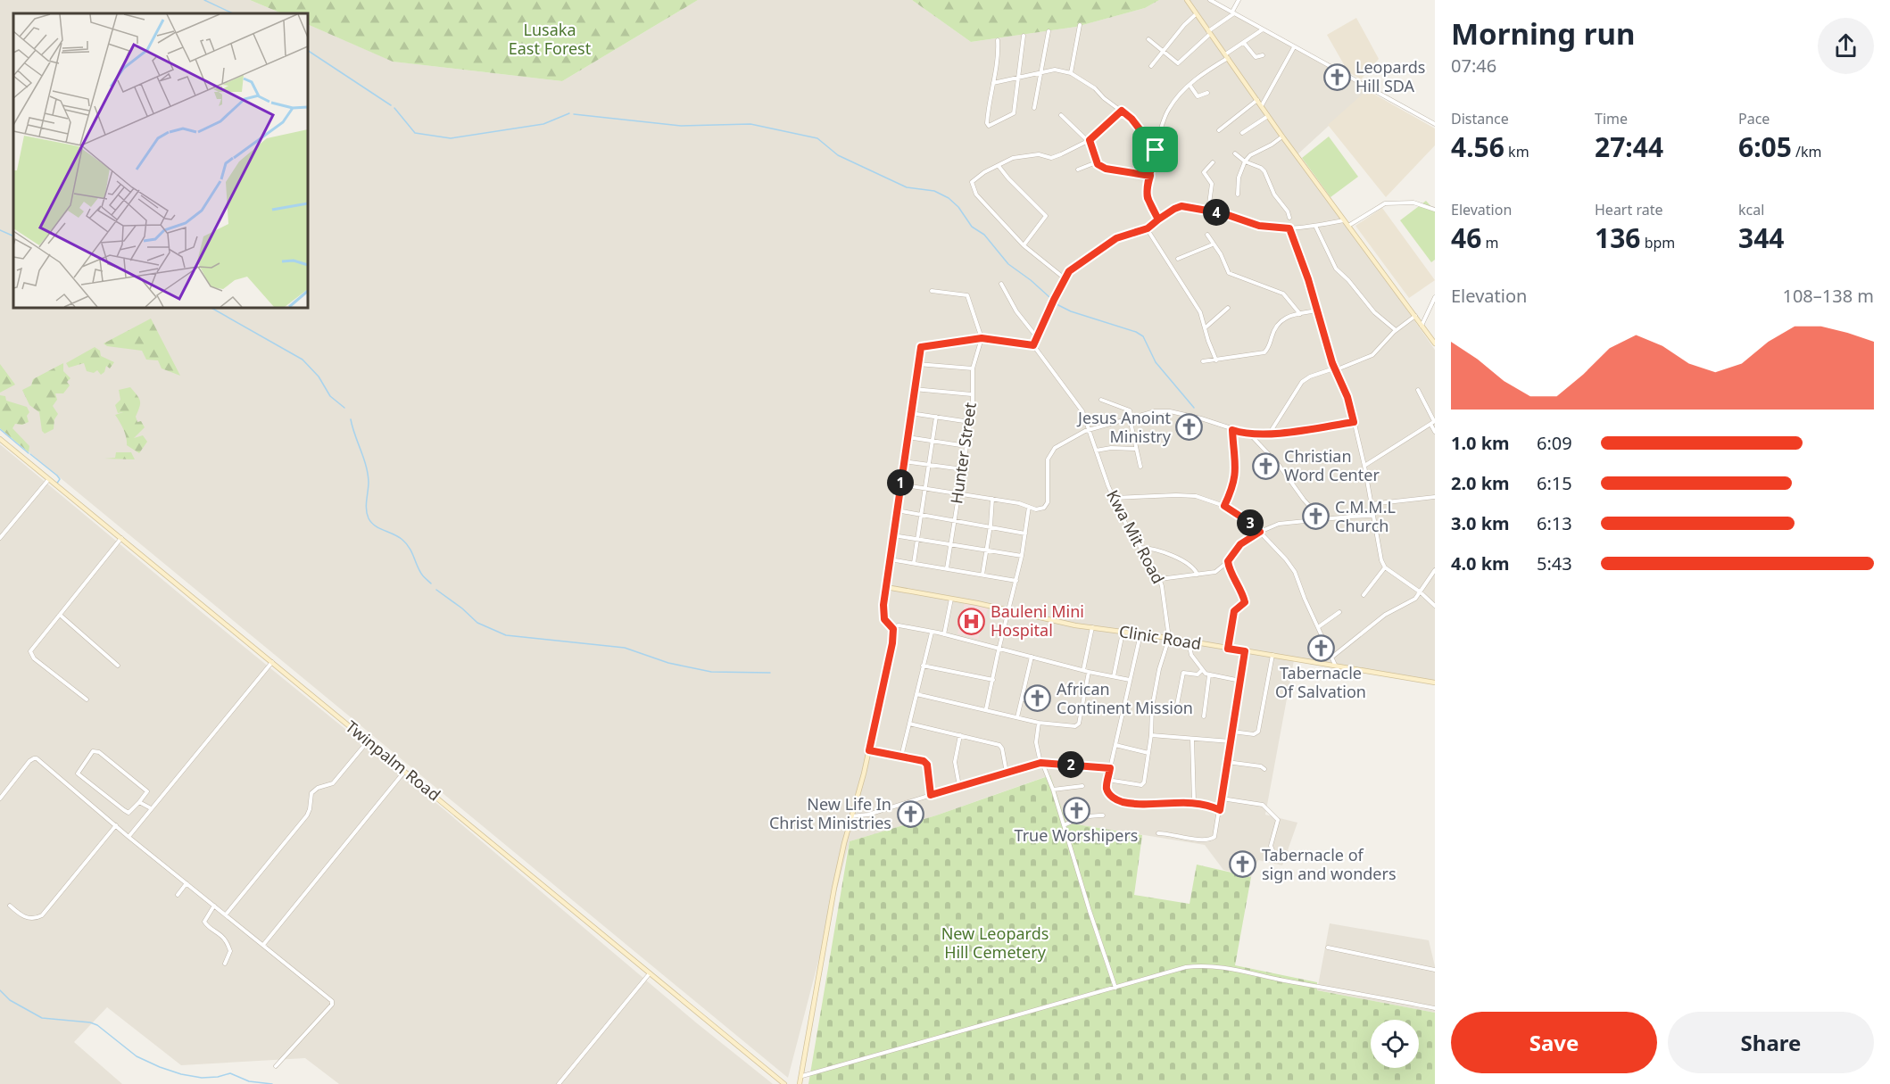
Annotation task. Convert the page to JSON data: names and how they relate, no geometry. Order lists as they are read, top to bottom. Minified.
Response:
{"streets":{"street":["Hunter Street","Kwa Mit Road","Clinic Road","Twinpalm Road"]},"crossings":[["Kwa Mit Road","Clinic Road"]],"parks":["Lusaka East Forest","New Leopards Hill Cemetery"],"places":{"church":["Leopards Hill SDA","Jesus Anoint Ministry","Christian Word Center","C.M.M.L Church","Tabernacle Of Salvation","African Continent Mission","True Worshipers","New Life In Christ Ministries","Tabernacle of sign and wonders"],"hospital":["Bauleni Mini Hospital"]},"page":{"heading":["Morning run","07:46"],"stats":[["Distance","4.56 km"],["Time","27:44"],["Pace","6:05 /km"],["Elevation","46 m"],["Heart rate","136 bpm"],["kcal","344"]],"pins":["4","1","3","2"],"chart":["Elevation","108–138 m"],"list":[{"name":"1.0 km","note":"6:09"},{"name":"2.0 km","note":"6:15"},{"name":"3.0 km","note":"6:13"},{"name":"4.0 km","note":"5:43"}],"buttons":["Save","Share"]}}
